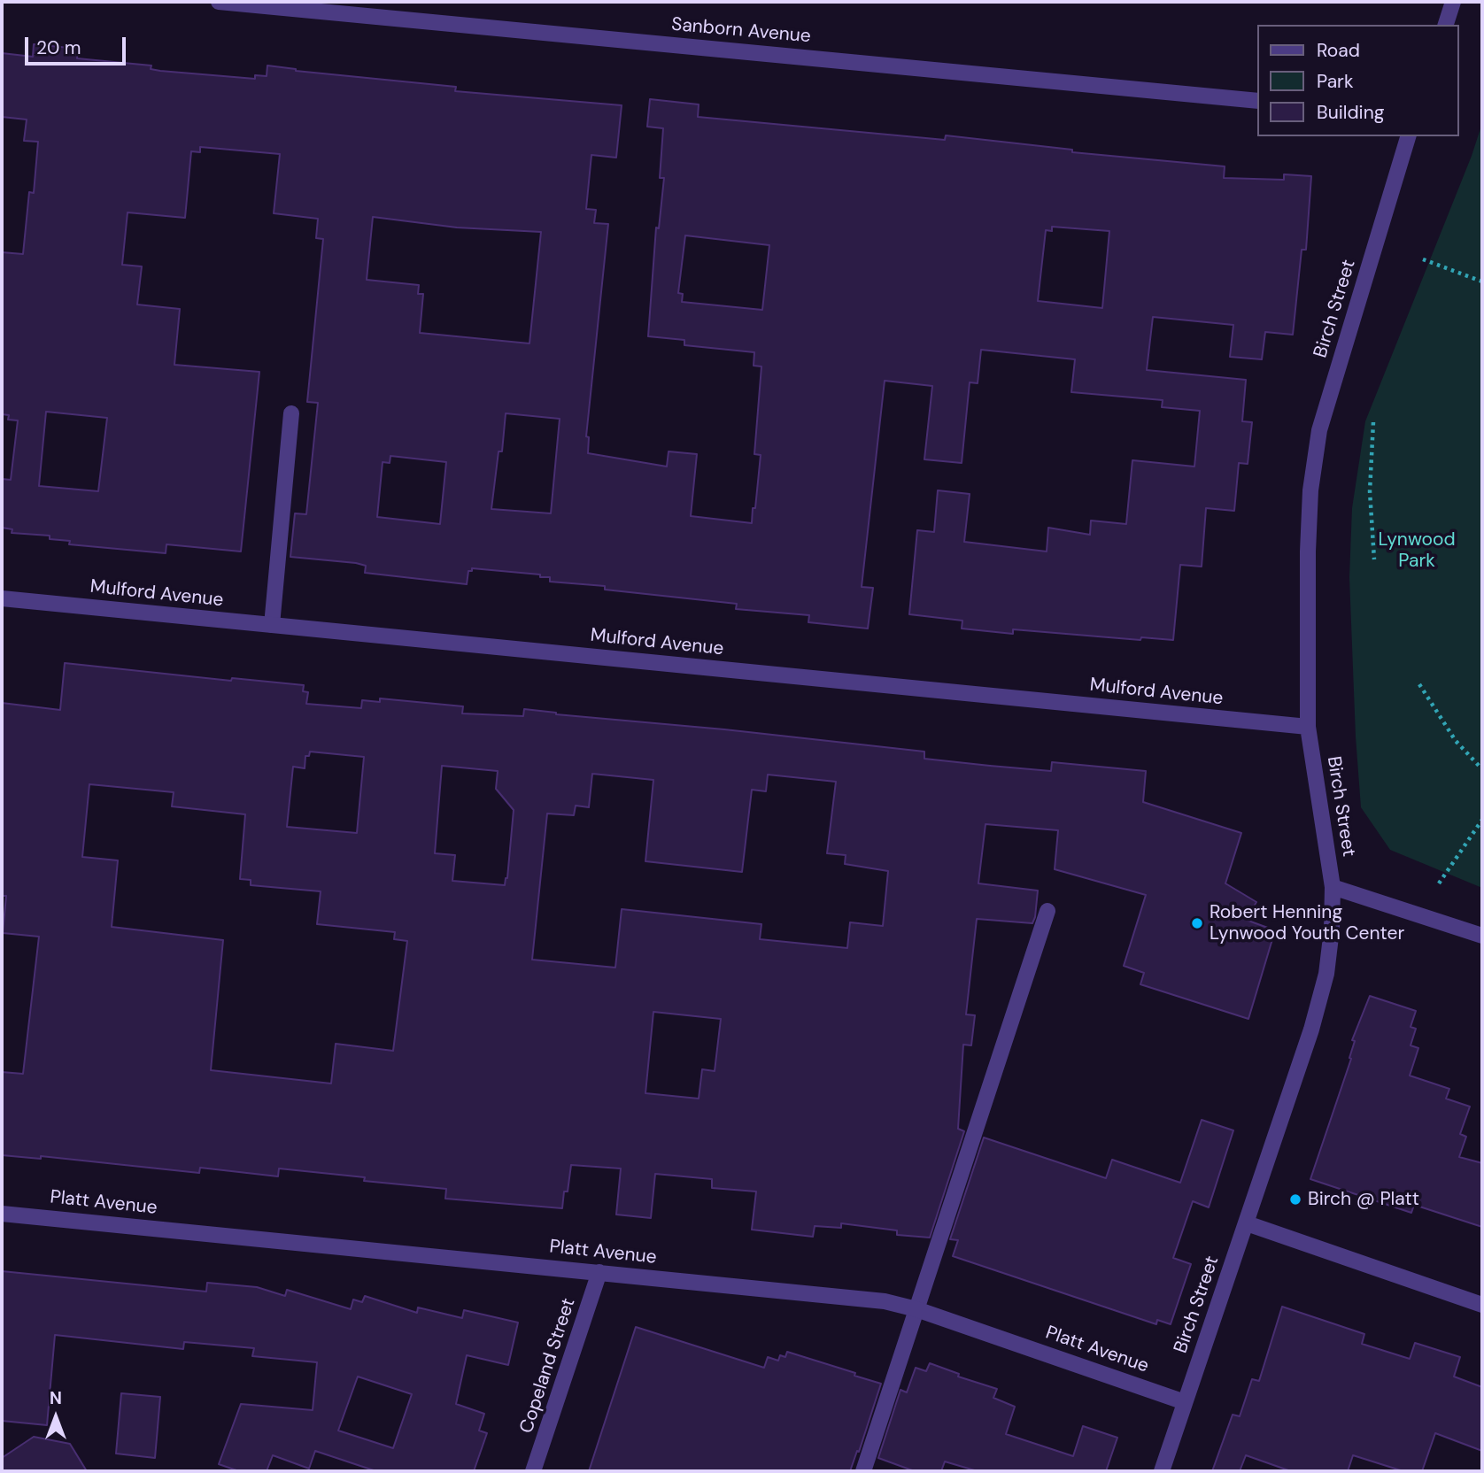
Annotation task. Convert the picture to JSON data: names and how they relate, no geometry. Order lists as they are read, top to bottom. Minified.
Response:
{"streets":{"street":["Sanborn Avenue","Birch Street","Mulford Avenue","Platt Avenue","Copeland Street"]},"crossings":[["Birch Street","Mulford Avenue"],["Birch Street","Platt Avenue"],["Platt Avenue","Copeland Street"]],"parks":["Lynwood Park"],"places":["Robert Henning Lynwood Youth Center","Birch @ Platt"],"legend":["Road","Park","Building"],"scale_bar":"20 m","north":"top"}
